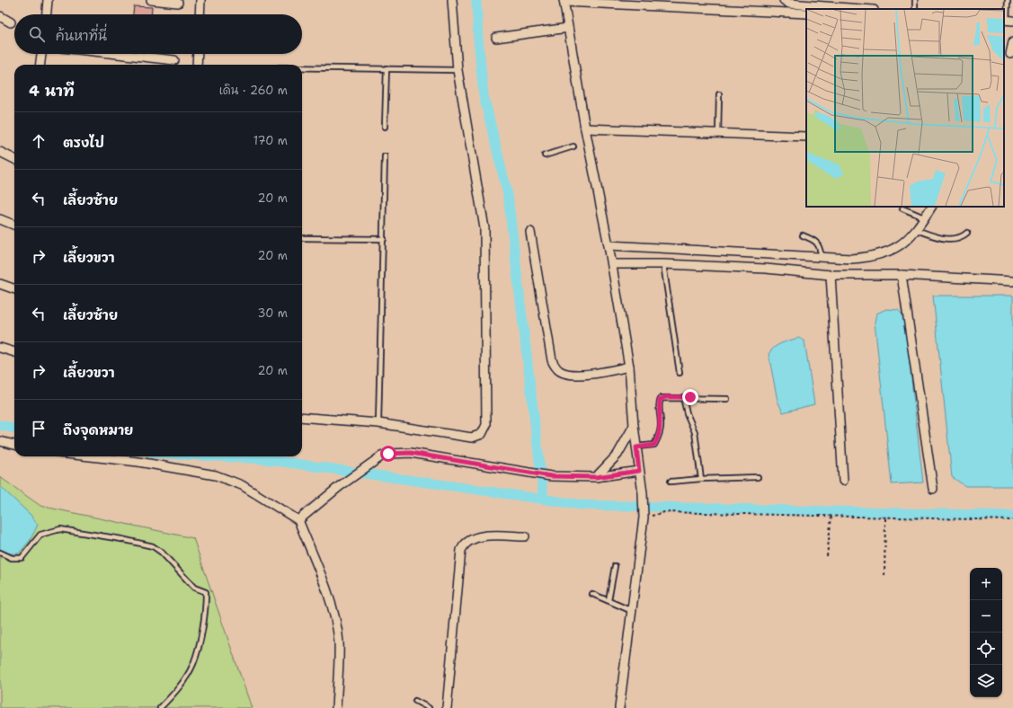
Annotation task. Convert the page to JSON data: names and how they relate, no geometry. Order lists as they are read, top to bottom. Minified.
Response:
{"page":{"search":"ค้นหาที่นี่","heading":["4 นาที","เดิน · 260 m"],"list":[["ตรงไป","170 m"],["เลี้ยวซ้าย","20 m"],["เลี้ยวขวา","20 m"],["เลี้ยวซ้าย","30 m"],["เลี้ยวขวา","20 m"],"ถึงจุดหมาย"],"map_buttons":["+","−"]}}
